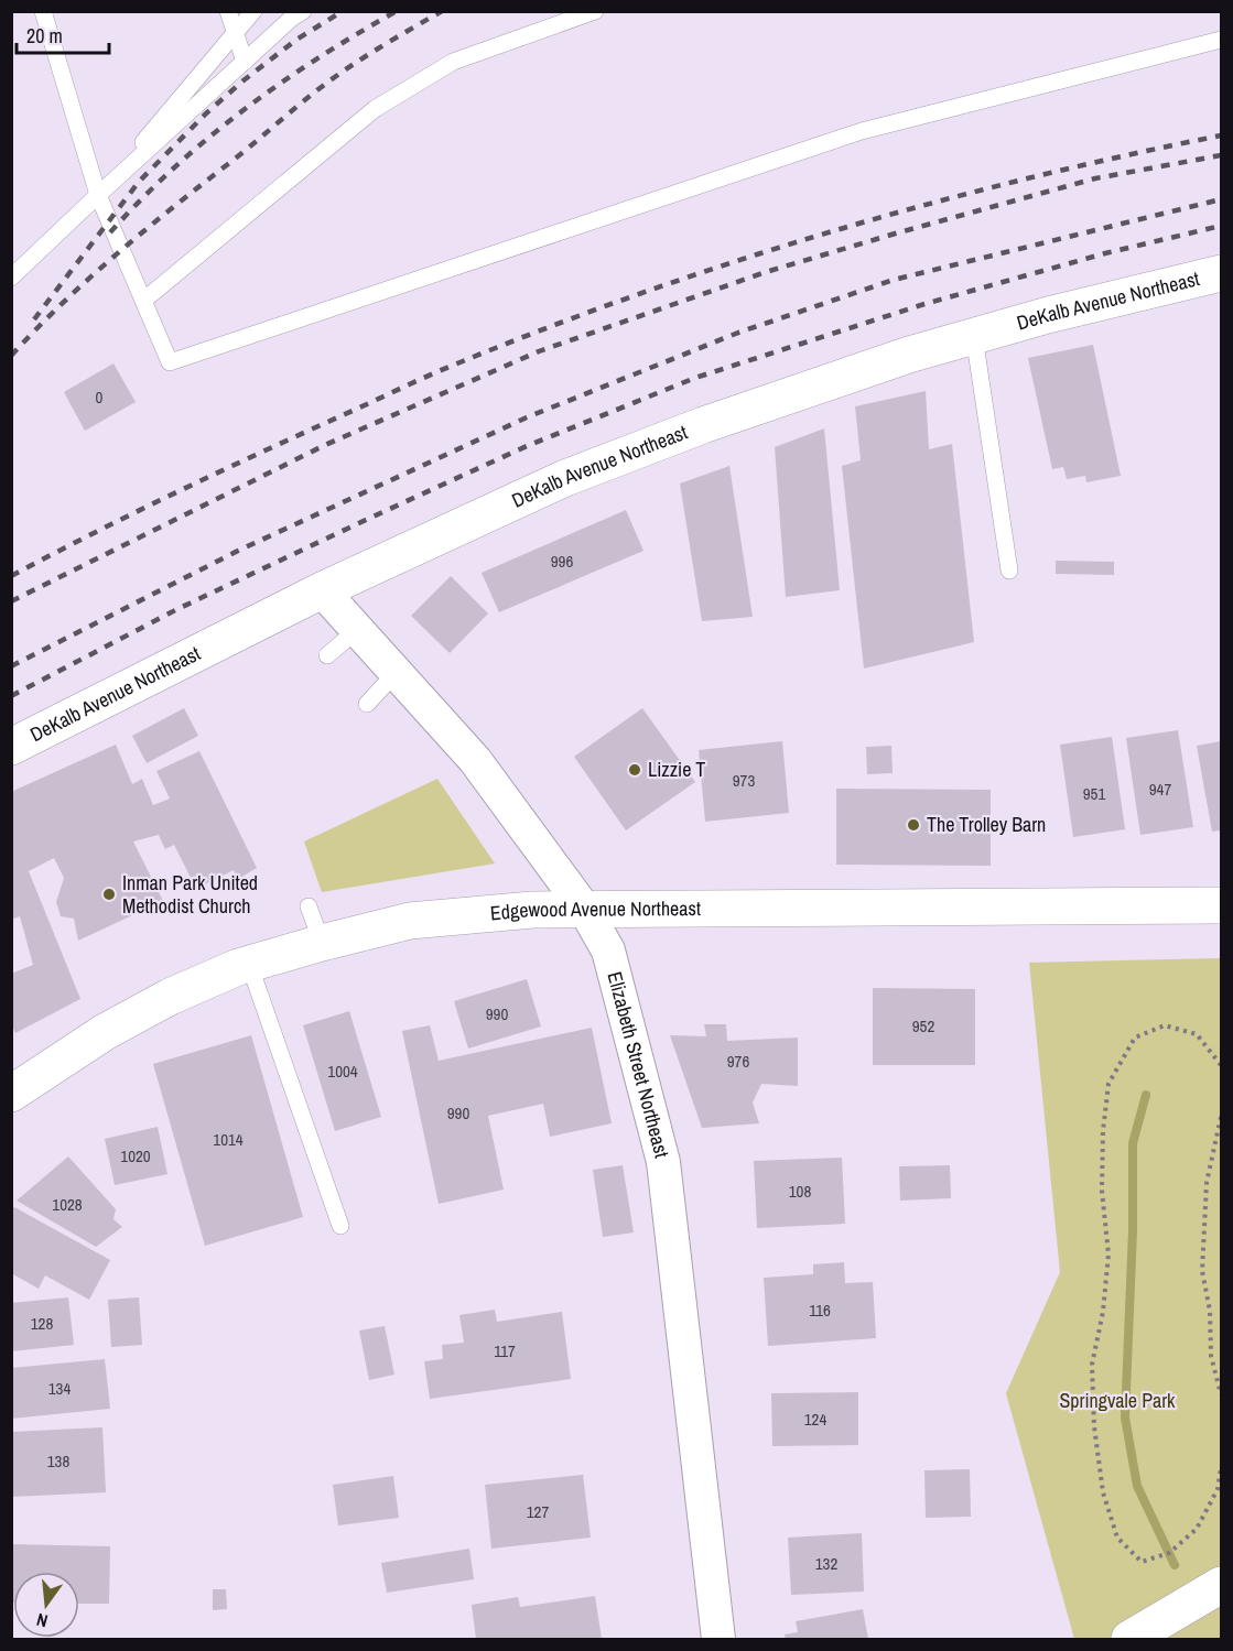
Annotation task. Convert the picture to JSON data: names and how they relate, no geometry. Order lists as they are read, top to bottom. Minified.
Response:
{"streets":{"main road":["DeKalb Avenue Northeast","Edgewood Avenue Northeast"],"street":["Elizabeth Street Northeast"]},"crossings":[["DeKalb Avenue Northeast","Elizabeth Street Northeast"],["Edgewood Avenue Northeast","Elizabeth Street Northeast"]],"parks":["Springvale Park"],"places":["Lizzie T","The Trolley Barn","Inman Park United Methodist Church"],"house_numbers":["0","996","973","947","951","990","952","976","1004","990","1014","1020","108","1028","116","128","117","134","124","138","127","132"],"scale_bar":"20 m","north":"bottom"}
